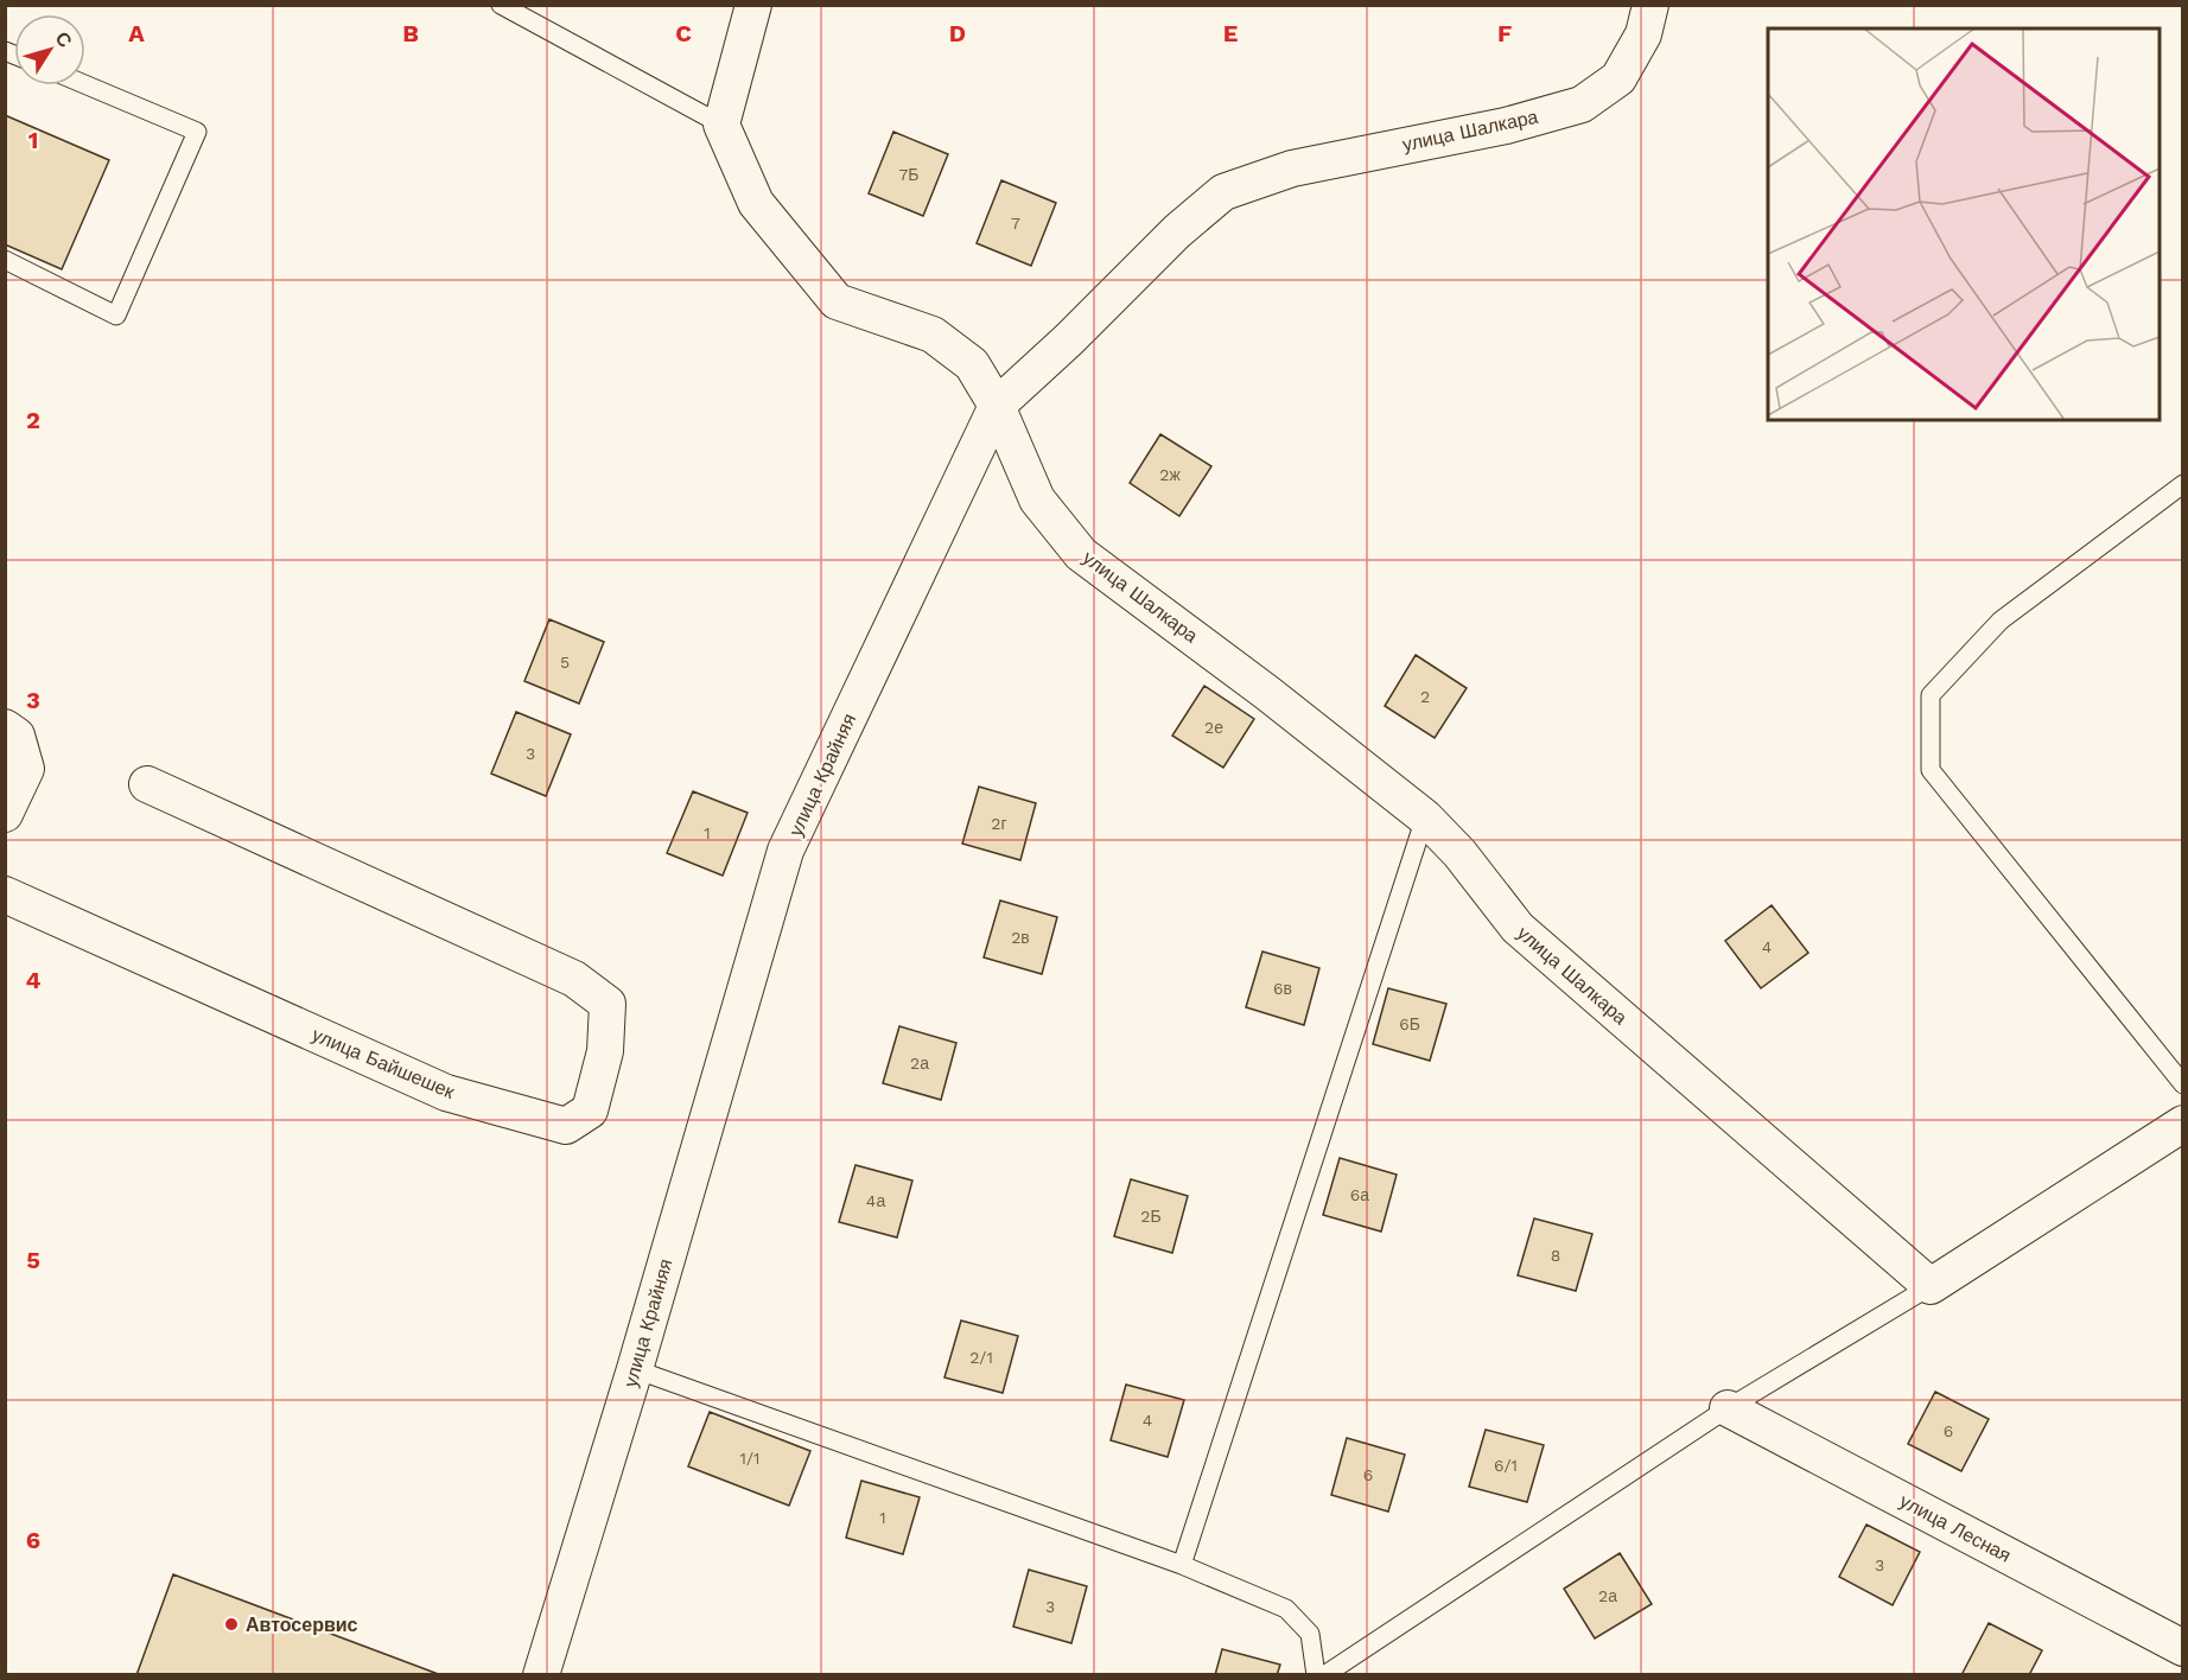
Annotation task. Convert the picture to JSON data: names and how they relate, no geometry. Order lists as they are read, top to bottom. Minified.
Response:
{"streets":{"street":["улица Шалкара","улица Крайняя","улица Байшешек","улица Лесная"]},"crossings":[["улица Шалкара","улица Крайняя"]],"places":["Автосервис"],"house_numbers":["7Б","7","2ж","5","2","2е","3","2г","1","2в","4","6в","6Б","2а","6а","4а","2Б","8","2/1","4","6","1/1","6/1","6","1","3","2а","3"],"north":"top right","grid":{"columns":["A","B","C","D","E","F"],"rows":["1","2","3","4","5","6"]}}
